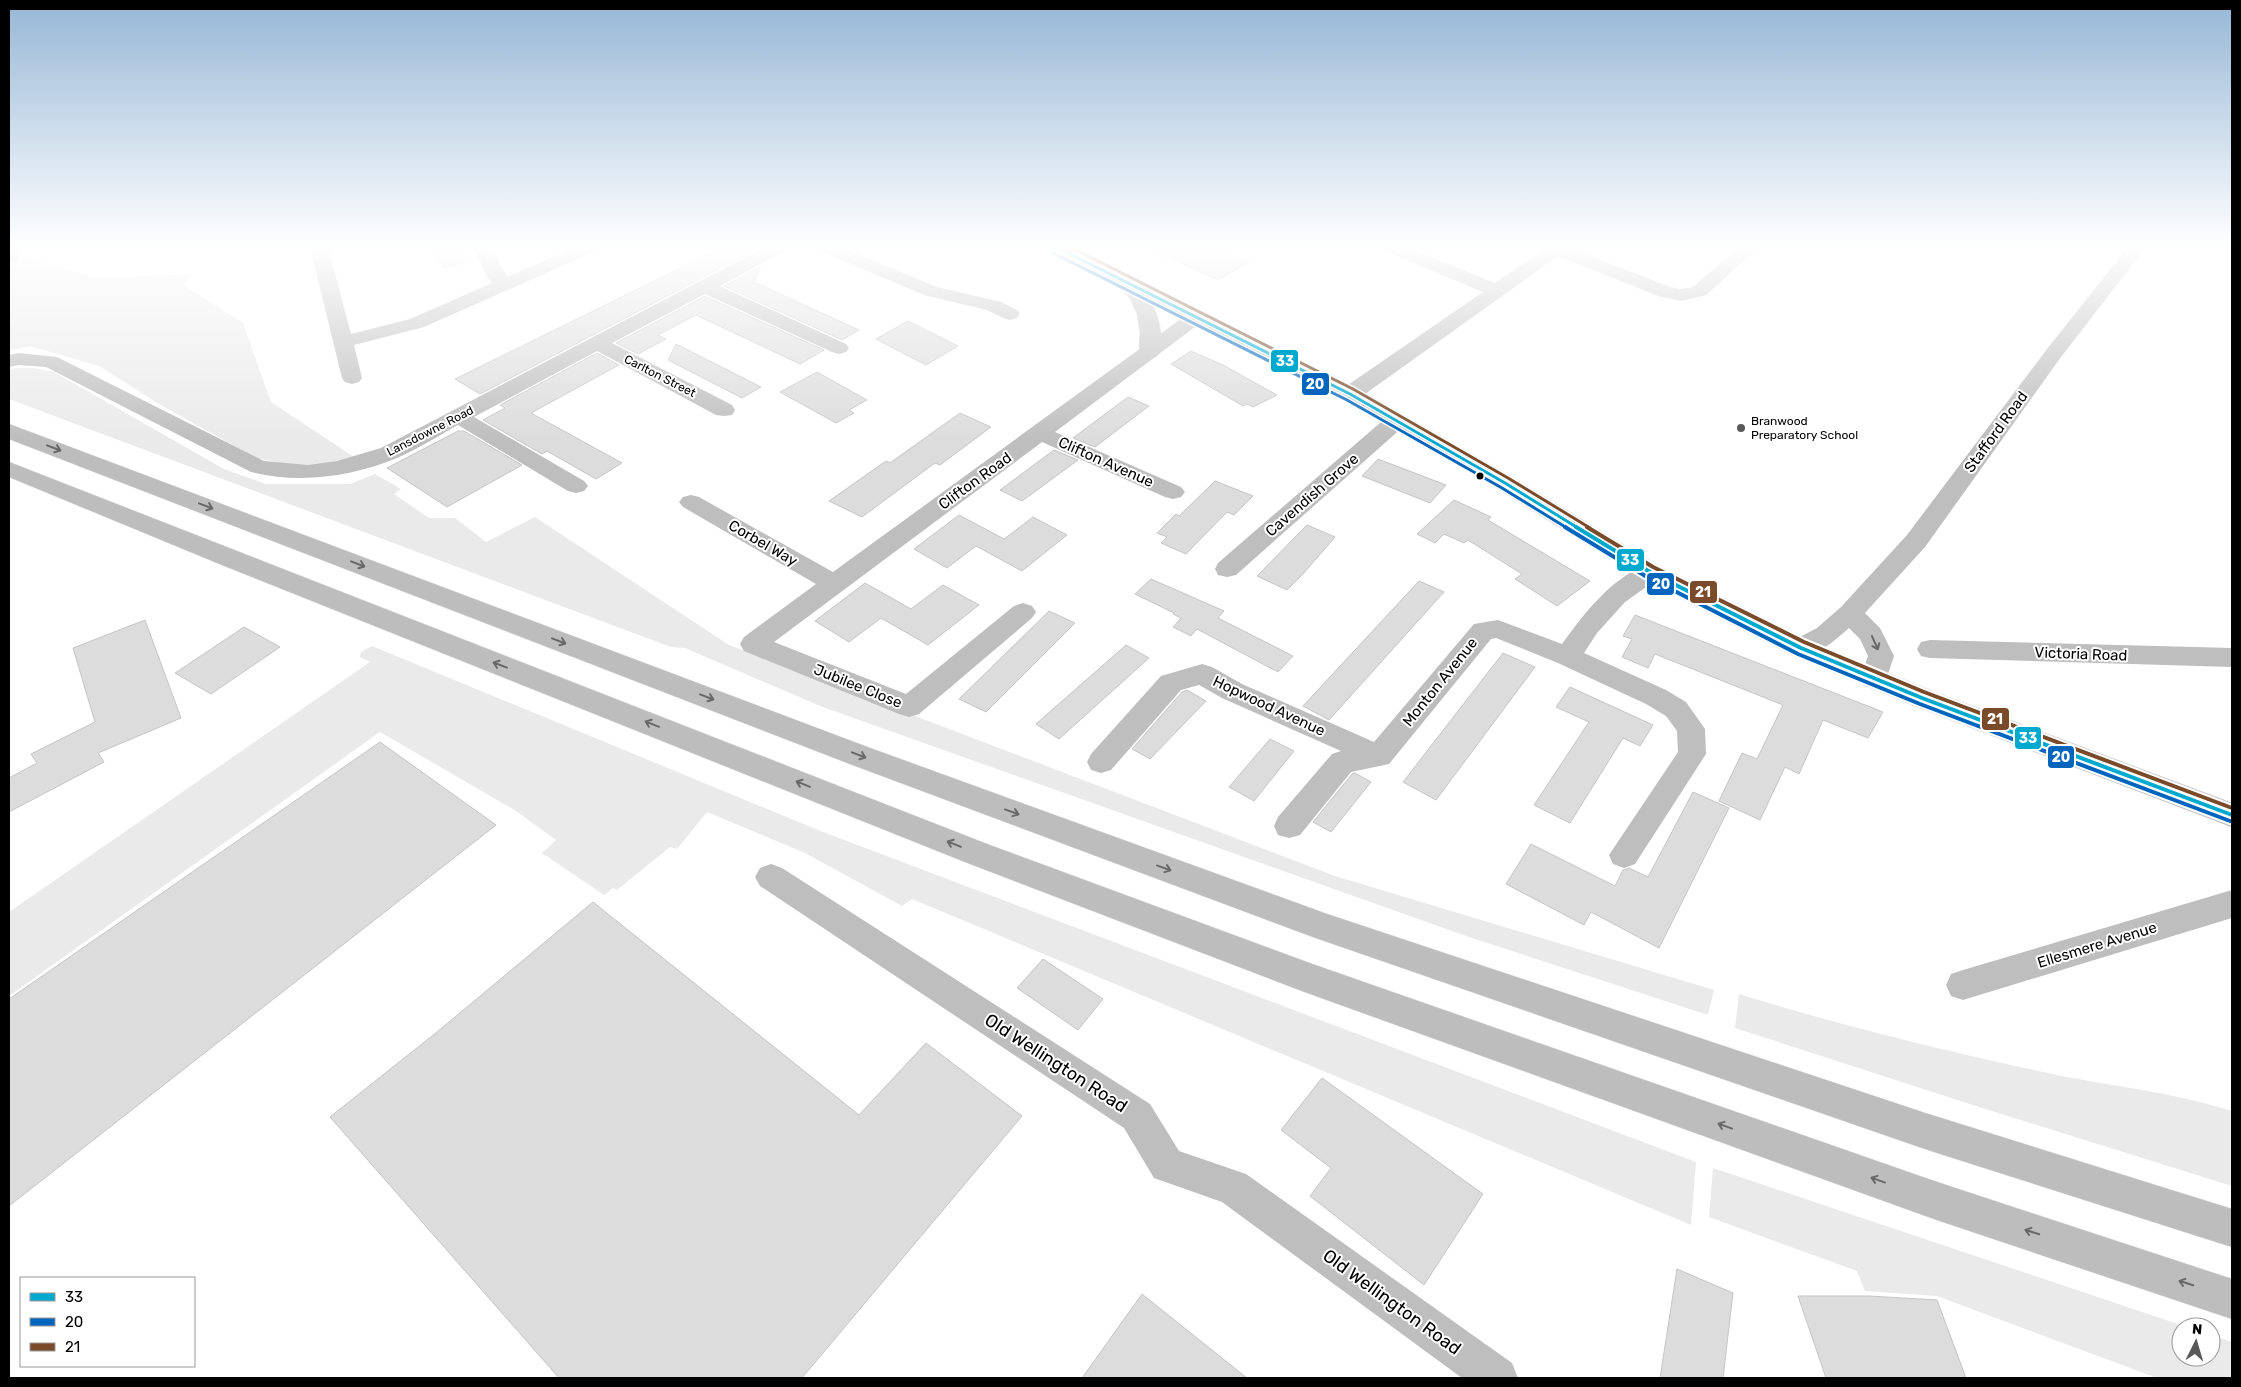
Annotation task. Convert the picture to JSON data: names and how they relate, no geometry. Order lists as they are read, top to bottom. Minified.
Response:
{"streets":{"street":["Carlton Street","Lansdowne Road","Stafford Road","Clifton Avenue","Clifton Road","Cavendish Grove","Corbel Way","Victoria Road","Monton Avenue","Jubilee Close","Hopwood Avenue","Ellesmere Avenue","Old Wellington Road"]},"crossings":[["Carlton Street","Lansdowne Road"],["Clifton Avenue","Clifton Road"],["Clifton Road","Corbel Way"],["Clifton Road","Jubilee Close"],["Monton Avenue","Hopwood Avenue"]],"places":["Branwood Preparatory School"],"lines":["transit line 33","transit line 20","transit line 21"],"legend":["33","20","21"],"north":"top"}
